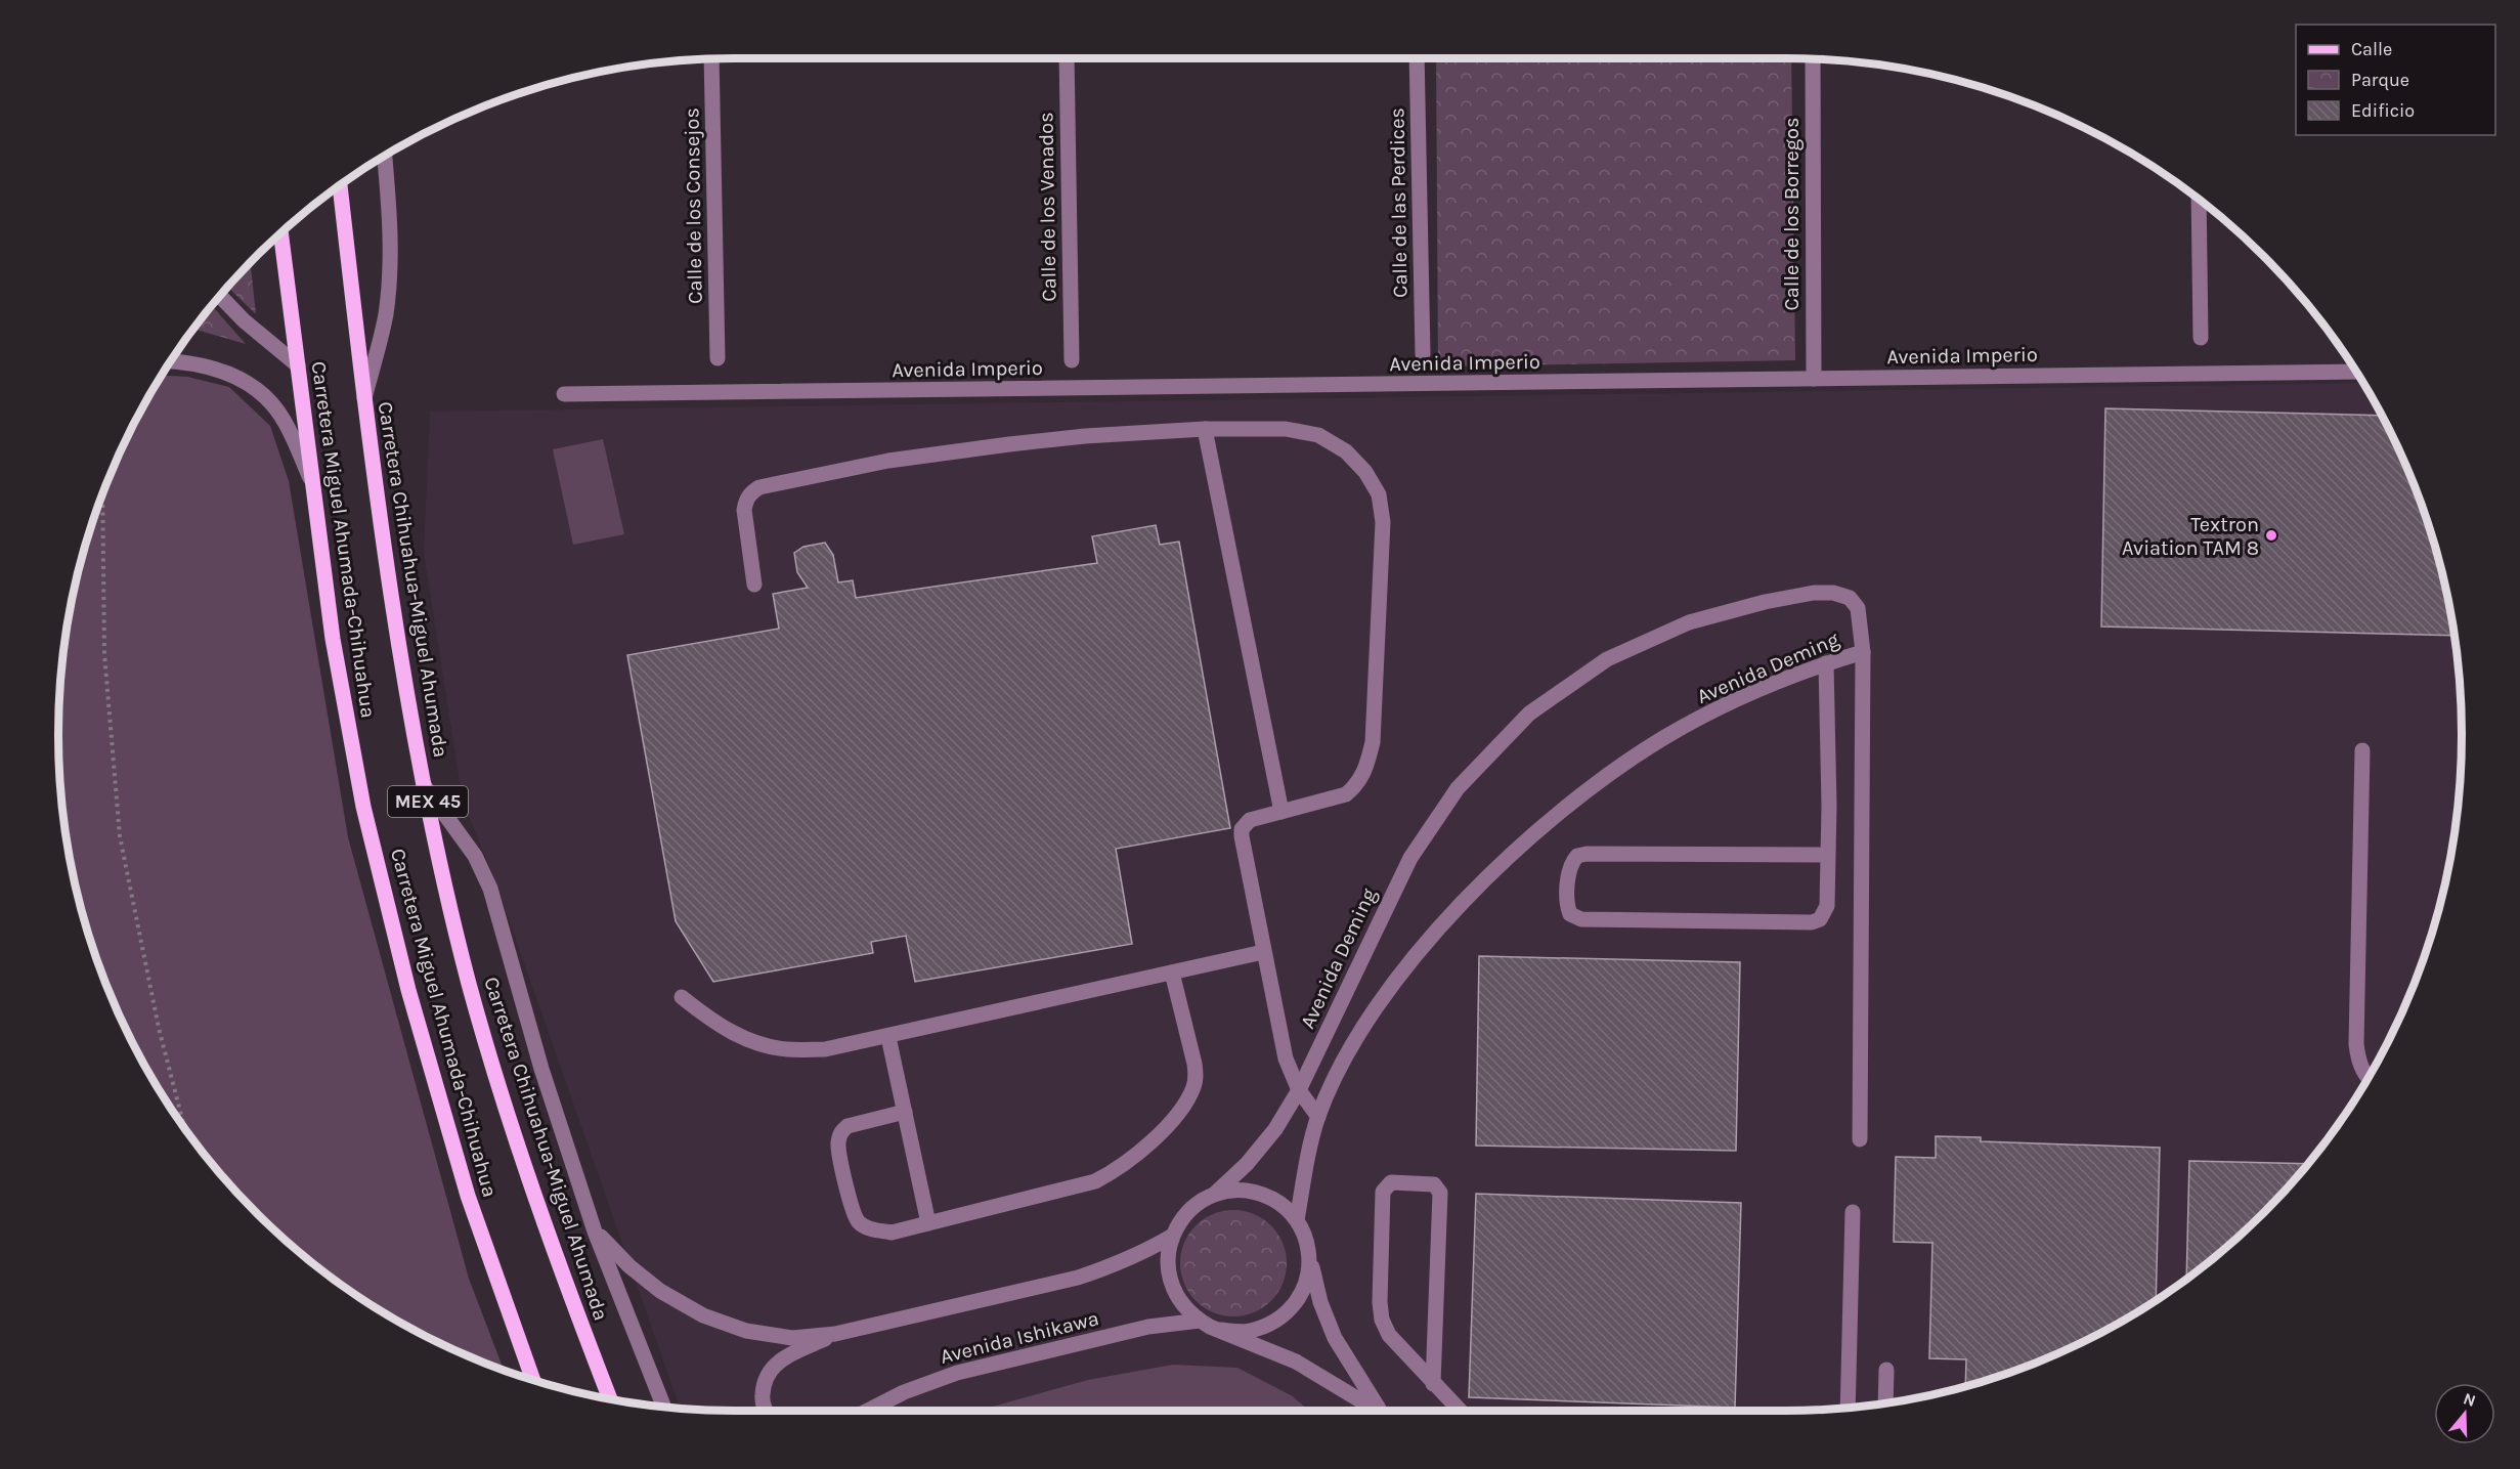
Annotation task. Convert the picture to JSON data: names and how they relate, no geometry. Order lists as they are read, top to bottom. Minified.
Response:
{"streets":{"main road":["Carretera Miguel Ahumada-Chihuahua","Carretera Chihuahua-Miguel Ahumada","MEX 45"],"street":["Calle de las Perdices","Calle de los Consejos","Calle de los Venados","Calle de los Borregos","Avenida Imperio","Avenida Deming","Avenida Ishikawa"]},"crossings":[["Calle de los Borregos","Avenida Imperio"],["Avenida Deming","Avenida Ishikawa"]],"places":["Textron Aviation TAM 8"],"legend":["Calle","Parque","Edificio"],"north":"top"}
